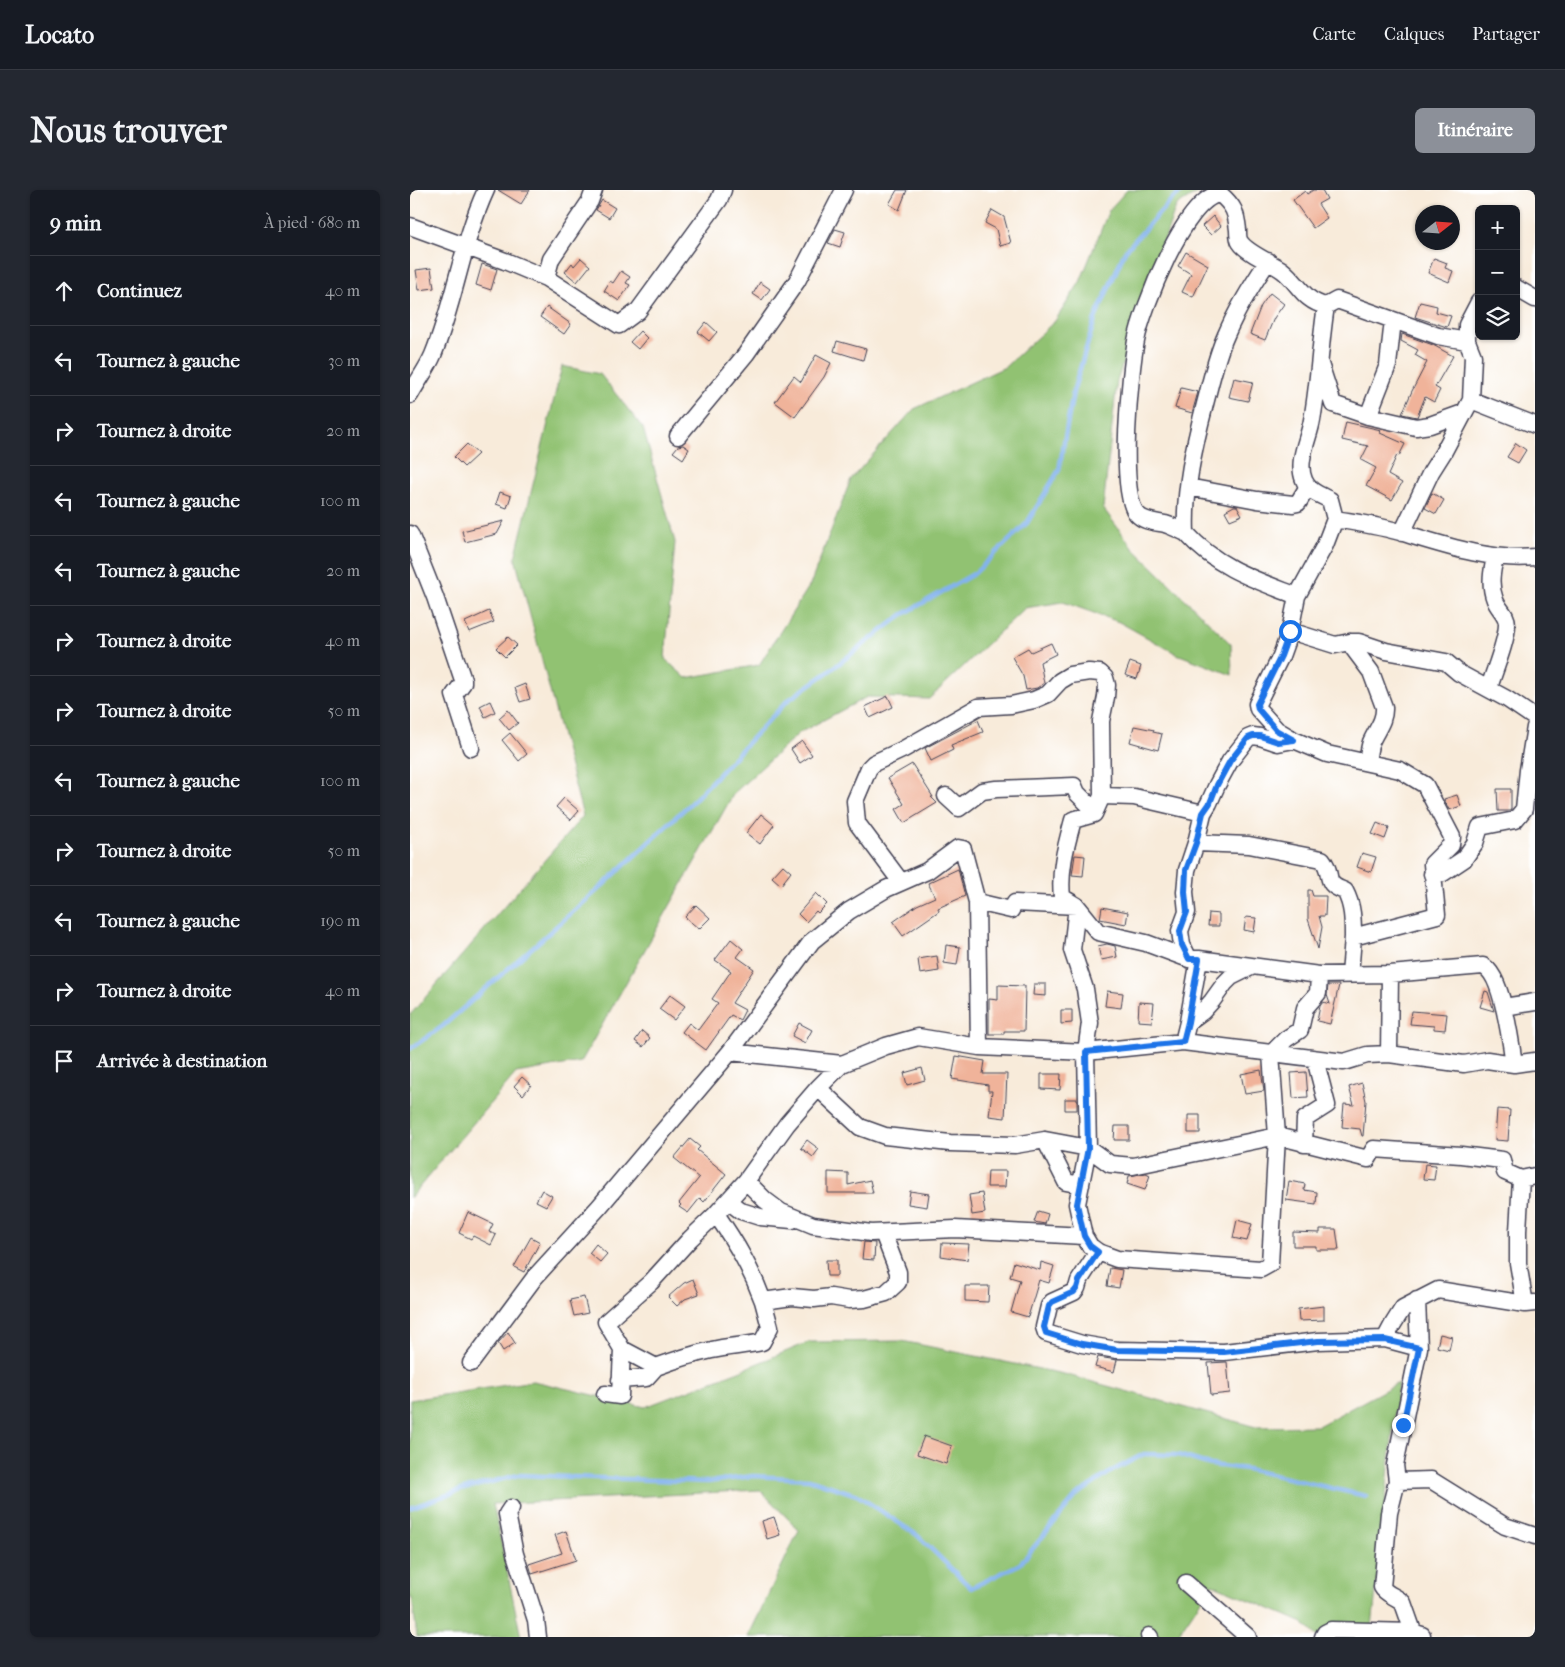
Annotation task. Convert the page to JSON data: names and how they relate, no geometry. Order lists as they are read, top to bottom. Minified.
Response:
{"north":"right","page":{"header":"Locato","nav":["Carte","Calques","Partager"],"buttons":"Itinéraire","title":"Nous trouver","heading":["9 min","À pied · 680 m"],"map_buttons":["+","−"],"list":[["Continuez","40 m"],["Tournez à gauche","30 m"],["Tournez à droite","20 m"],["Tournez à gauche","100 m"],["Tournez à gauche","20 m"],["Tournez à droite","40 m"],["Tournez à droite","50 m"],["Tournez à gauche","100 m"],["Tournez à droite","50 m"],["Tournez à gauche","190 m"],["Tournez à droite","40 m"],"Arrivée à destination"]}}
